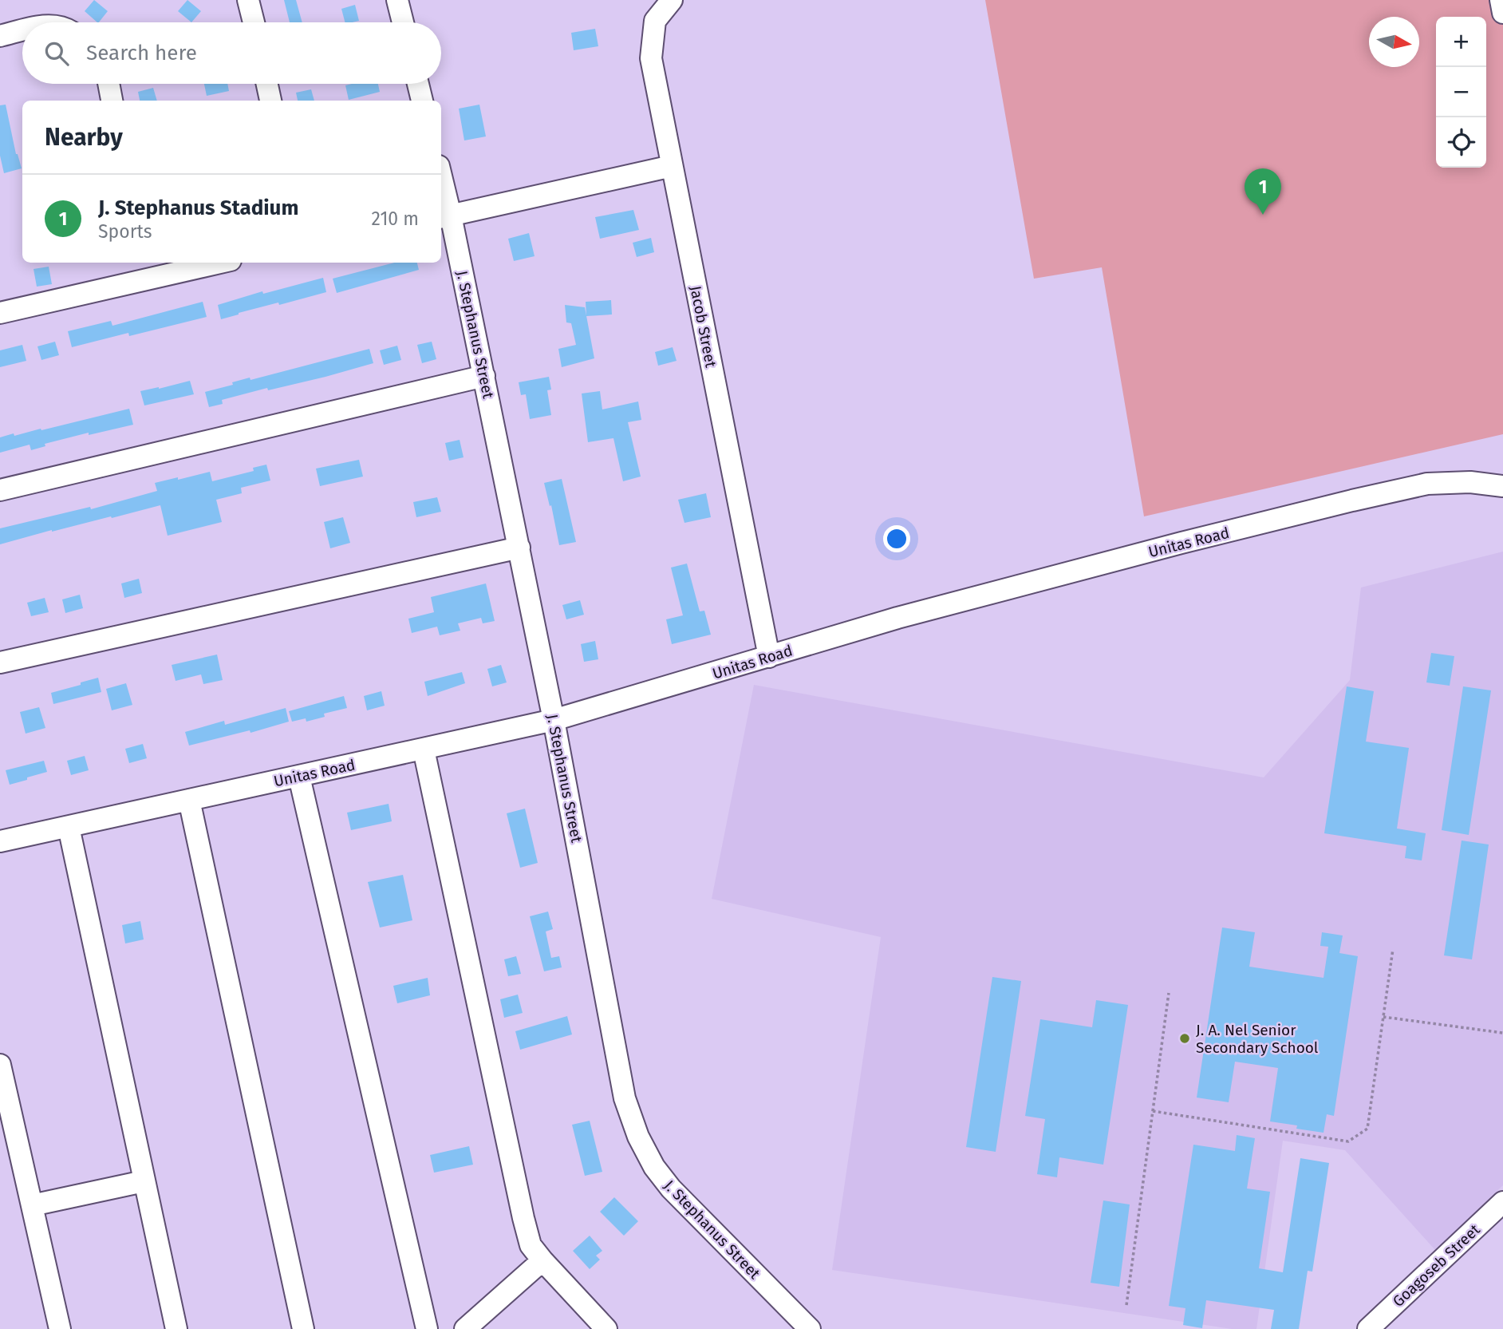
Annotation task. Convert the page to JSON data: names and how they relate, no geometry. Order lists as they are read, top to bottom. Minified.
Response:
{"streets":{"street":["Jacob Street","J. Stephanus Street","Unitas Road","Goagoseb Street"]},"crossings":[["Jacob Street","Unitas Road"],["J. Stephanus Street","Unitas Road"]],"places":["J. A. Nel Senior Secondary School"],"north":"right","page":{"map_buttons":["+","−"],"search":"Search here","heading":"Nearby","pins":"1","list":[{"mark":"1","name":"J. Stephanus Stadium","note":"Sports","value":"210 m"}]}}
